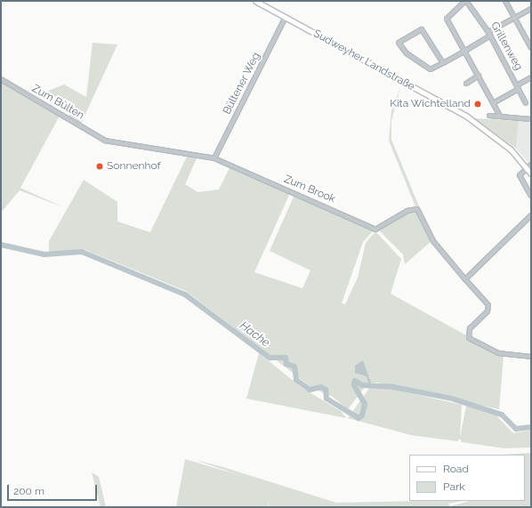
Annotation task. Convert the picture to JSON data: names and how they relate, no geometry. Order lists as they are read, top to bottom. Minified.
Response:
{"streets":{"main road":["Sudweyher Landstraße"],"street":["Grillenweg","Bültener Weg","Zum Bülten","Zum Brook"]},"crossings":[["Sudweyher Landstraße","Bültener Weg"],["Bültener Weg","Zum Brook"],["Zum Bülten","Zum Brook"]],"water":["Hache"],"places":["Kita Wichtelland","Sonnenhof"],"legend":["Road","Park"],"scale_bar":"200 m"}
